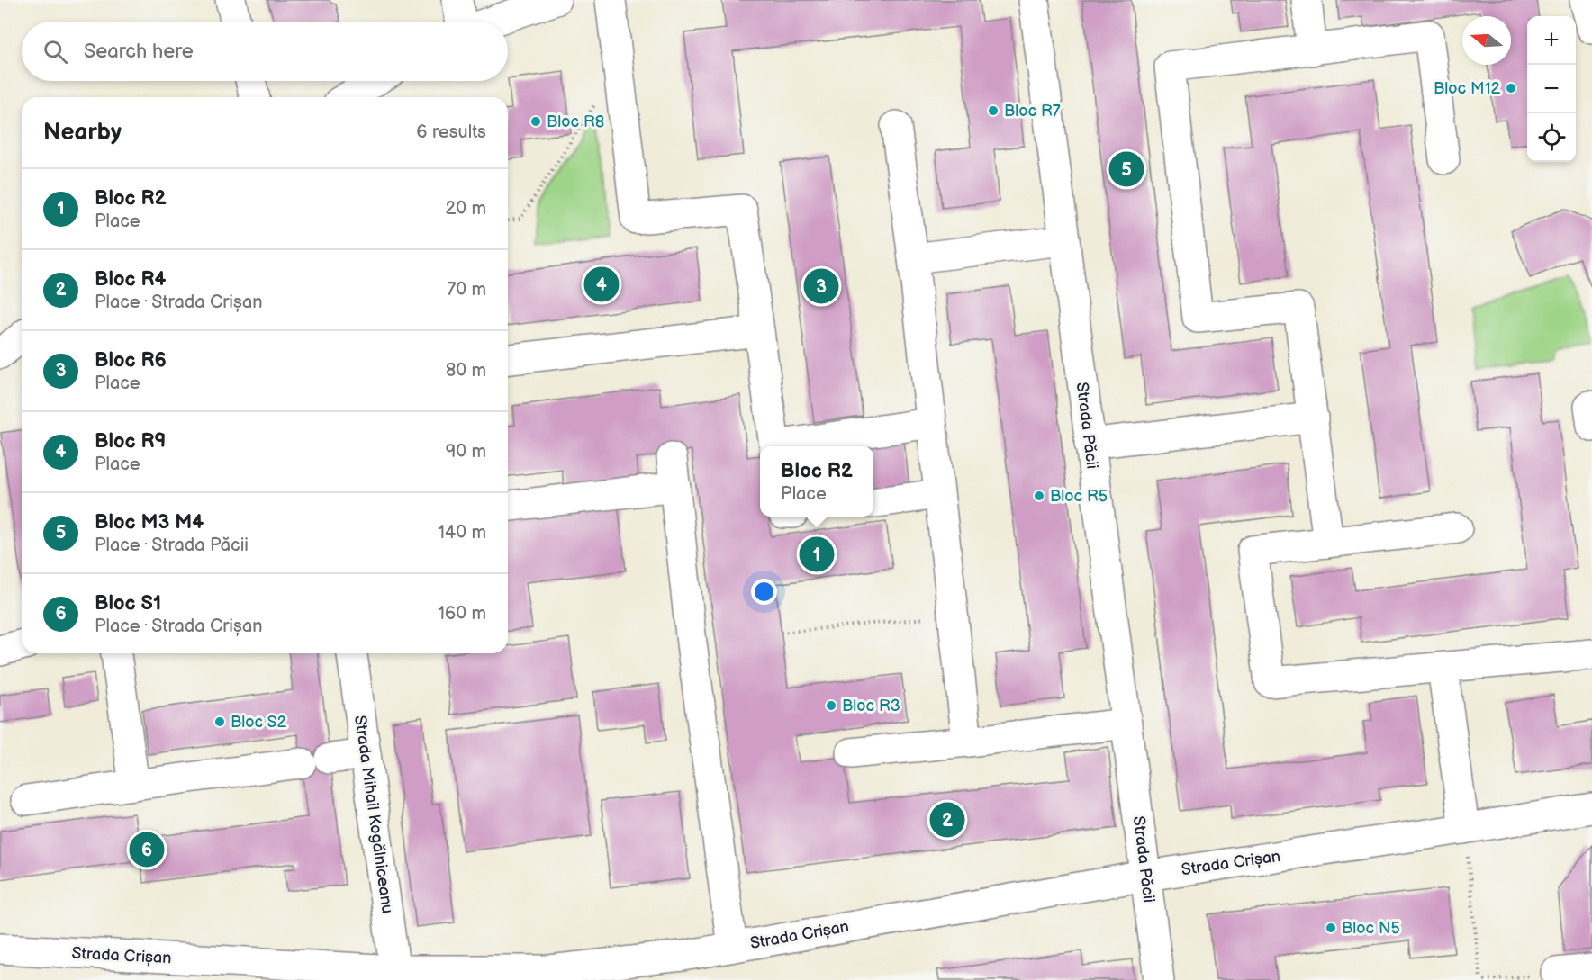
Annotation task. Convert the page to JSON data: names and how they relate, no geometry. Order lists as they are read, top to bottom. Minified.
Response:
{"streets":{"street":["Strada Păcii","Strada Mihail Kogălniceanu","Strada Crișan"]},"crossings":[["Strada Păcii","Strada Crișan"],["Strada Mihail Kogălniceanu","Strada Crișan"]],"places":["Bloc M12","Bloc R7","Bloc R8","Bloc R5","Bloc R3","Bloc S2","Bloc N5"],"north":"left","page":{"map_buttons":["+","−"],"search":"Search here","heading":["Nearby","6 results"],"pins":["5","4","3","1","2","6"],"list":[{"mark":"1","name":"Bloc R2","note":"Place","value":"20 m"},{"mark":"2","name":"Bloc R4","note":"Place · Strada Crișan","value":"70 m"},{"mark":"3","name":"Bloc R6","note":"Place","value":"80 m"},{"mark":"4","name":"Bloc R9","note":"Place","value":"90 m"},{"mark":"5","name":"Bloc M3 M4","note":"Place · Strada Păcii","value":"140 m"},{"mark":"6","name":"Bloc S1","note":"Place · Strada Crișan","value":"160 m"}],"popup":["Bloc R2","Place"]}}
